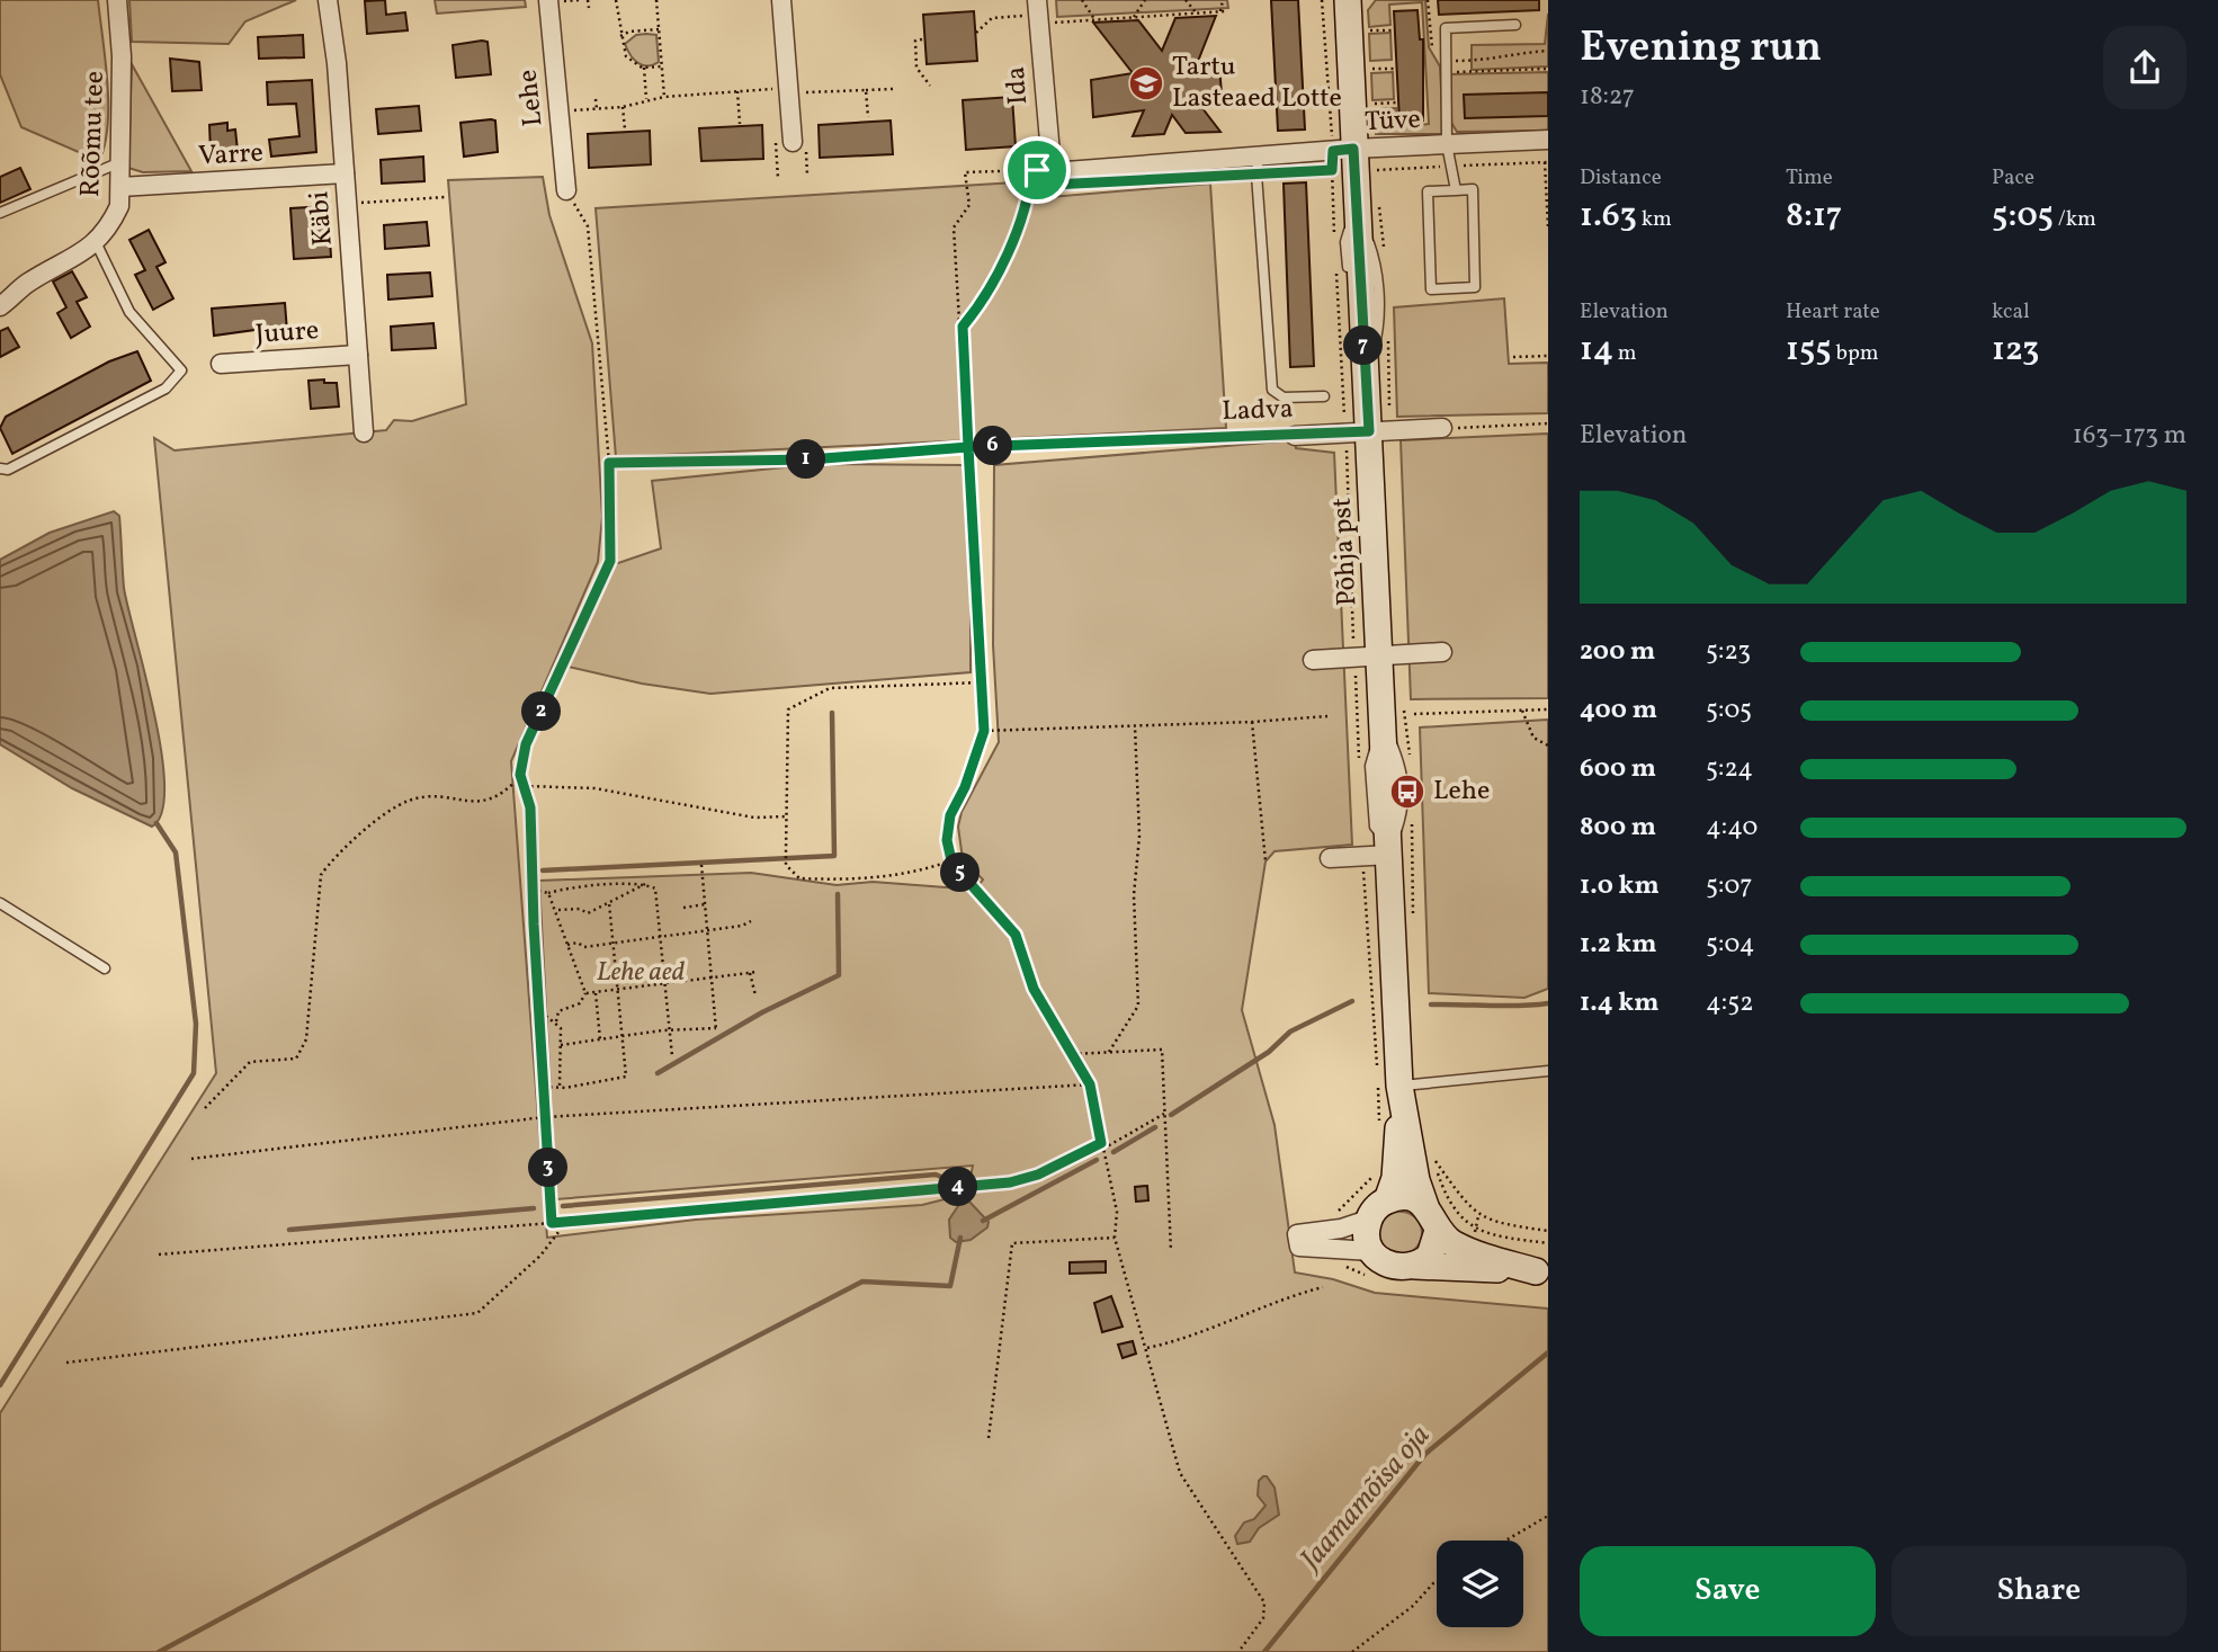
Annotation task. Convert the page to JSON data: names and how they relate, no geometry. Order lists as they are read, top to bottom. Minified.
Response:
{"streets":{"street":["Ida","Lehe","Tüve","Rõõmu tee","Varre","Käbi","Juure","Ladva","Põhja pst"]},"crossings":[["Ida","Tüve"],["Tüve","Põhja pst"],["Rõõmu tee","Varre"],["Varre","Käbi"],["Käbi","Juure"],["Ladva","Põhja pst"]],"water":["Jaamamõisa oja"],"parks":["Lehe aed"],"places":{"school or university":["Tartu Lasteaed Lotte"],"bus stop":["Lehe"]},"page":{"heading":["Evening run","18:27"],"stats":[["Distance","1.63 km"],["Time","8:17"],["Pace","5:05 /km"],["Elevation","14 m"],["Heart rate","155 bpm"],["kcal","123"]],"pins":["7","6","1","2","5","3","4"],"chart":["Elevation","163–173 m"],"list":[{"name":"200 m","note":"5:23"},{"name":"400 m","note":"5:05"},{"name":"600 m","note":"5:24"},{"name":"800 m","note":"4:40"},{"name":"1.0 km","note":"5:07"},{"name":"1.2 km","note":"5:04"},{"name":"1.4 km","note":"4:52"}],"buttons":["Save","Share"]}}
